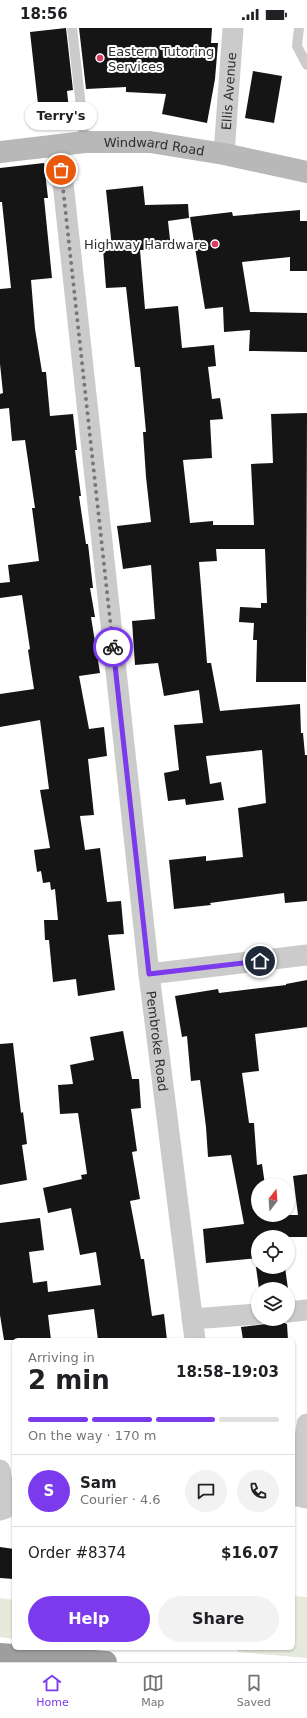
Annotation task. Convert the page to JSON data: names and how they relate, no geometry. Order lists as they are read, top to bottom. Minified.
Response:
{"streets":{"main road":["Windward Road"],"street":["Ellis Avenue","Pembroke Road"]},"crossings":[["Ellis Avenue","Windward Road"],["Windward Road","Pembroke Road"]],"places":["Eastern Tutoring Services","Terry's","Highway Hardware"],"north":"top","page":{"status":"18:56","bubble":"Terry's","heading":["2 min","Arriving in","18:58–19:03"],"panel":["Sam","Courier · 4.6","Order #8374","$16.07"],"bar":"On the way · 170 m","round":"S","buttons":["Help","Share"],"tabs":["Home","Map","Saved"]}}
